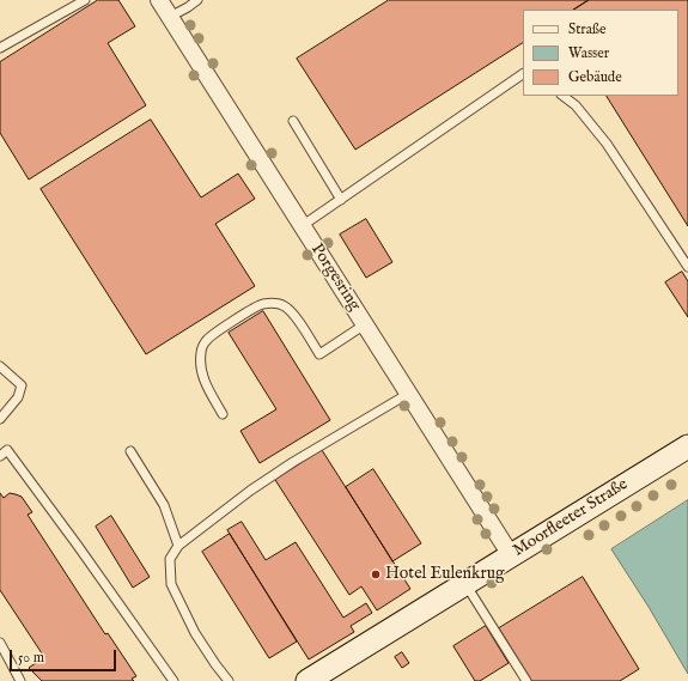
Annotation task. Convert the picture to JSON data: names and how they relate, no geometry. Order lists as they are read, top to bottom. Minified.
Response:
{"streets":{"street":["Porgesring","Moorfleeter Straße"]},"crossings":[["Porgesring","Moorfleeter Straße"]],"places":["Hotel Eulenkrug"],"legend":["Straße","Wasser","Gebäude"],"scale_bar":"50 m"}
